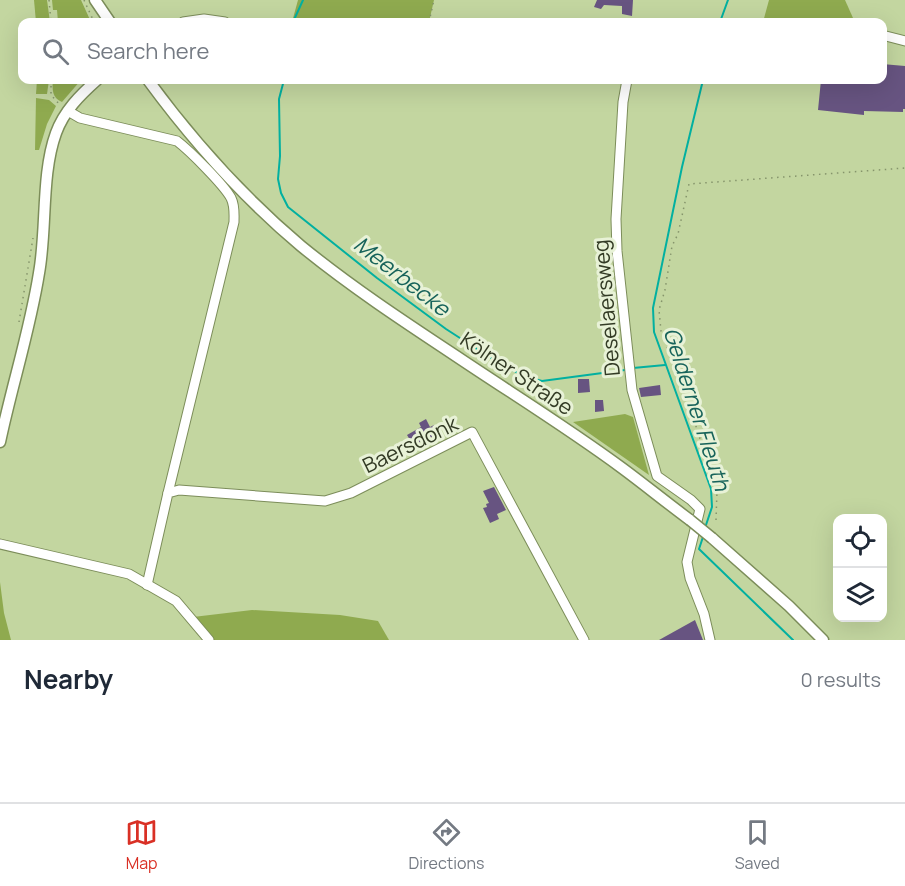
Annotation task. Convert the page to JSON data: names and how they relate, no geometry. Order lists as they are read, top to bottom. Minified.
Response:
{"streets":{"main road":["Kölner Straße"],"street":["Deselaersweg","Baersdonk"]},"water":["Meerbecke","Gelderner Fleuth"],"page":{"search":"Search here","heading":["Nearby","0 results"],"nav":["Map","Directions","Saved"]}}
